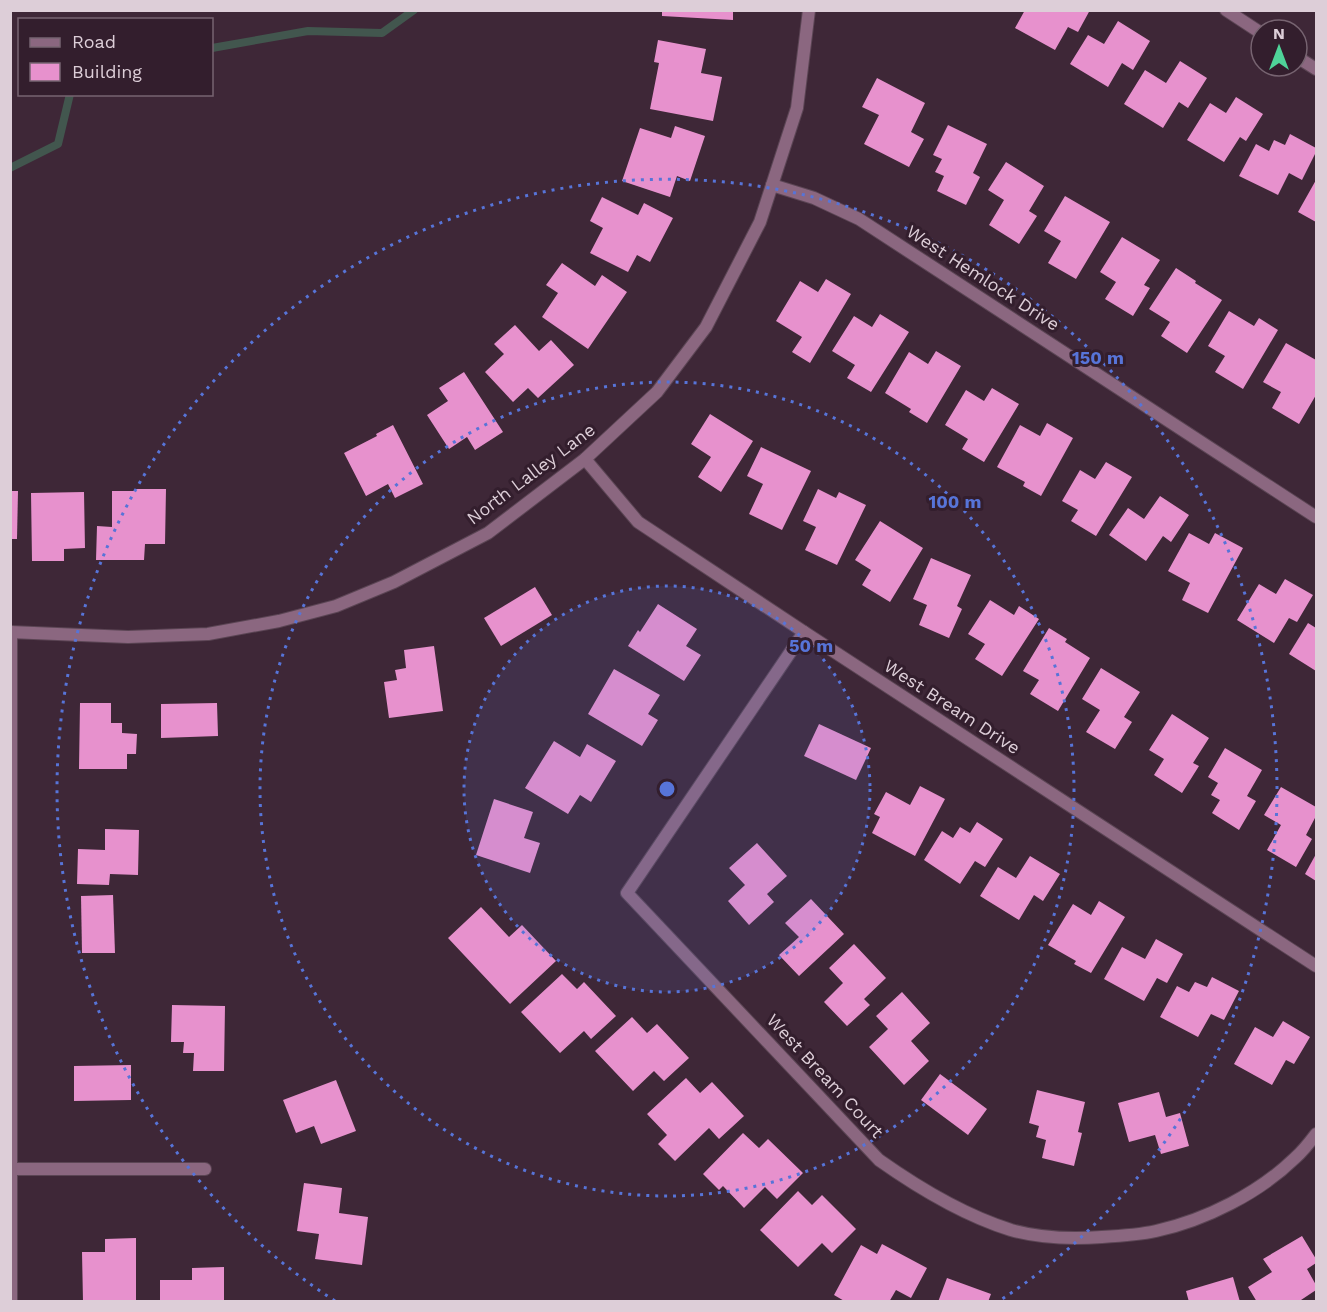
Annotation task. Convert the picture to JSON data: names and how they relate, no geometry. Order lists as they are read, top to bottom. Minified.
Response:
{"streets":{"street":["West Hemlock Drive","North Lalley Lane","West Bream Drive","West Bream Court"]},"crossings":[["West Hemlock Drive","North Lalley Lane"],["North Lalley Lane","West Bream Drive"],["West Bream Drive","West Bream Court"]],"legend":["Road","Building"],"north":"top","rings":["150 m","100 m","50 m"]}
